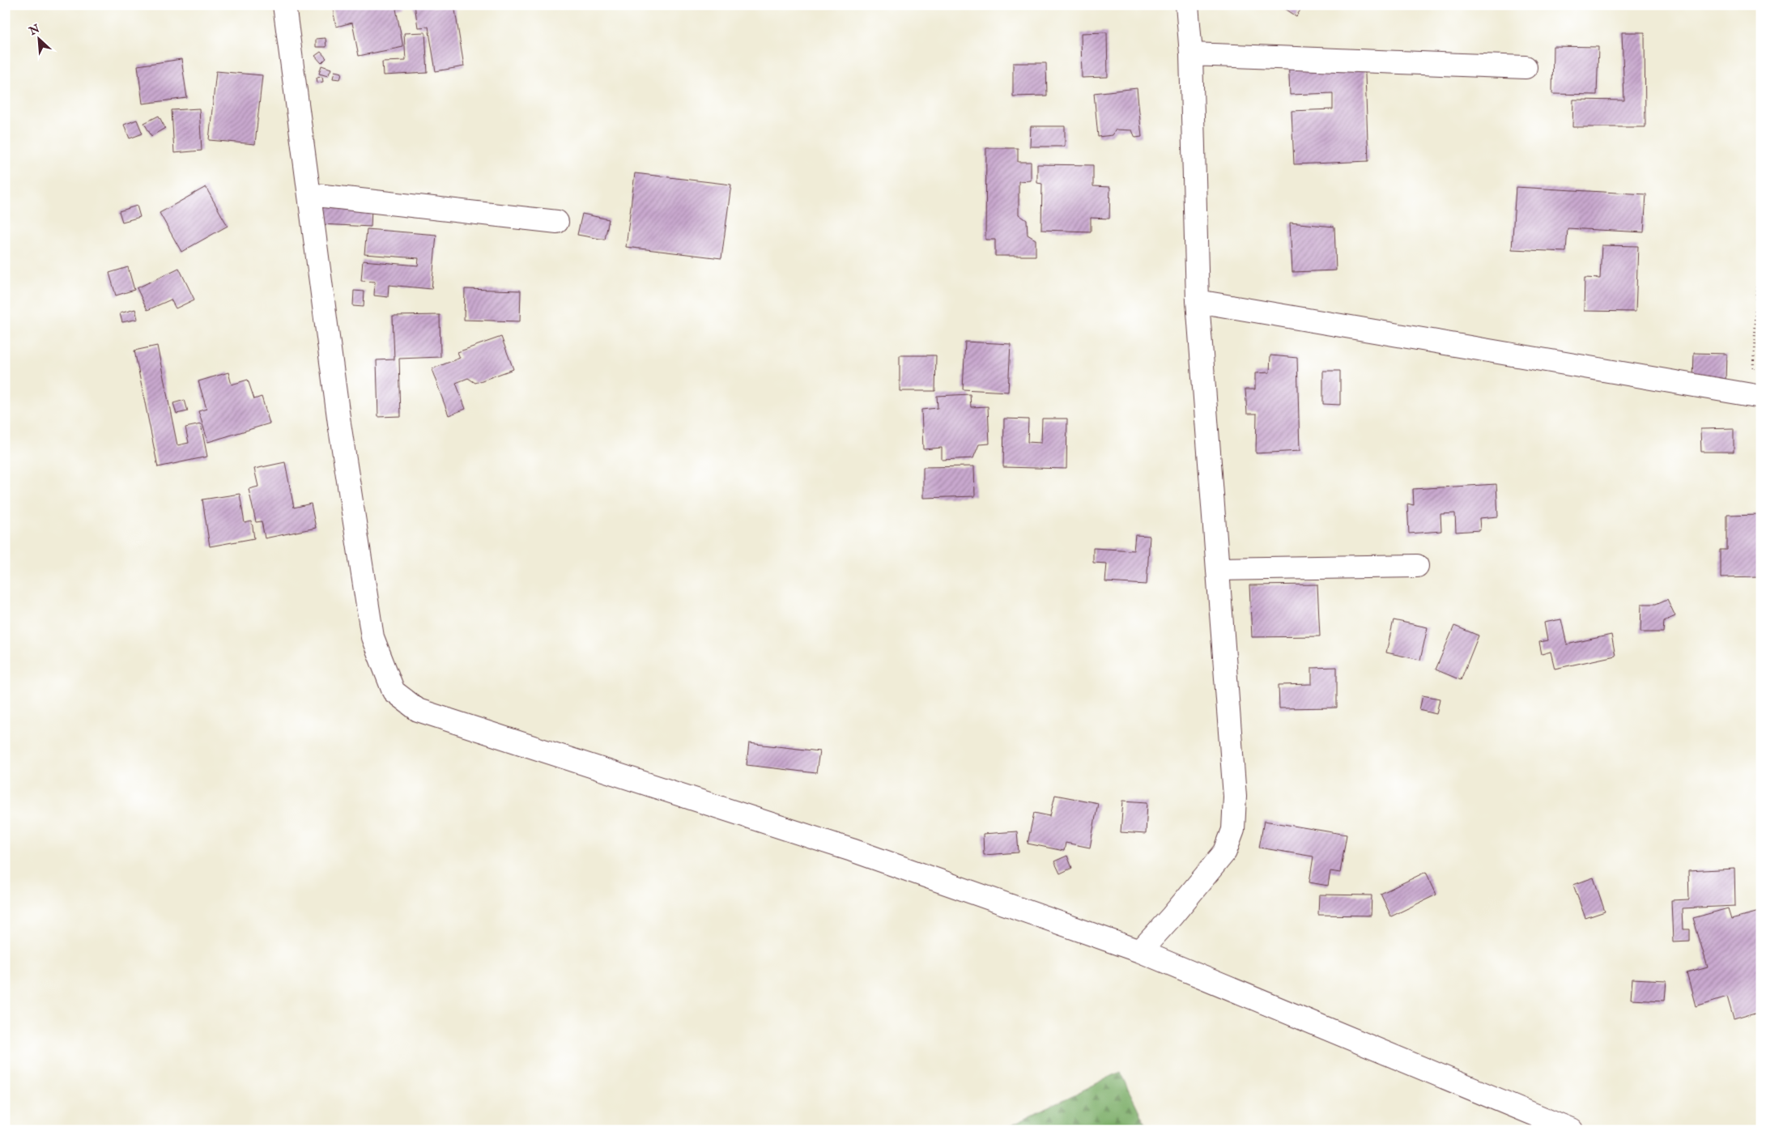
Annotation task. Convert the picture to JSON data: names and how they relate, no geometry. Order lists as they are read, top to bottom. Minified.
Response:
{"north":"top left"}
